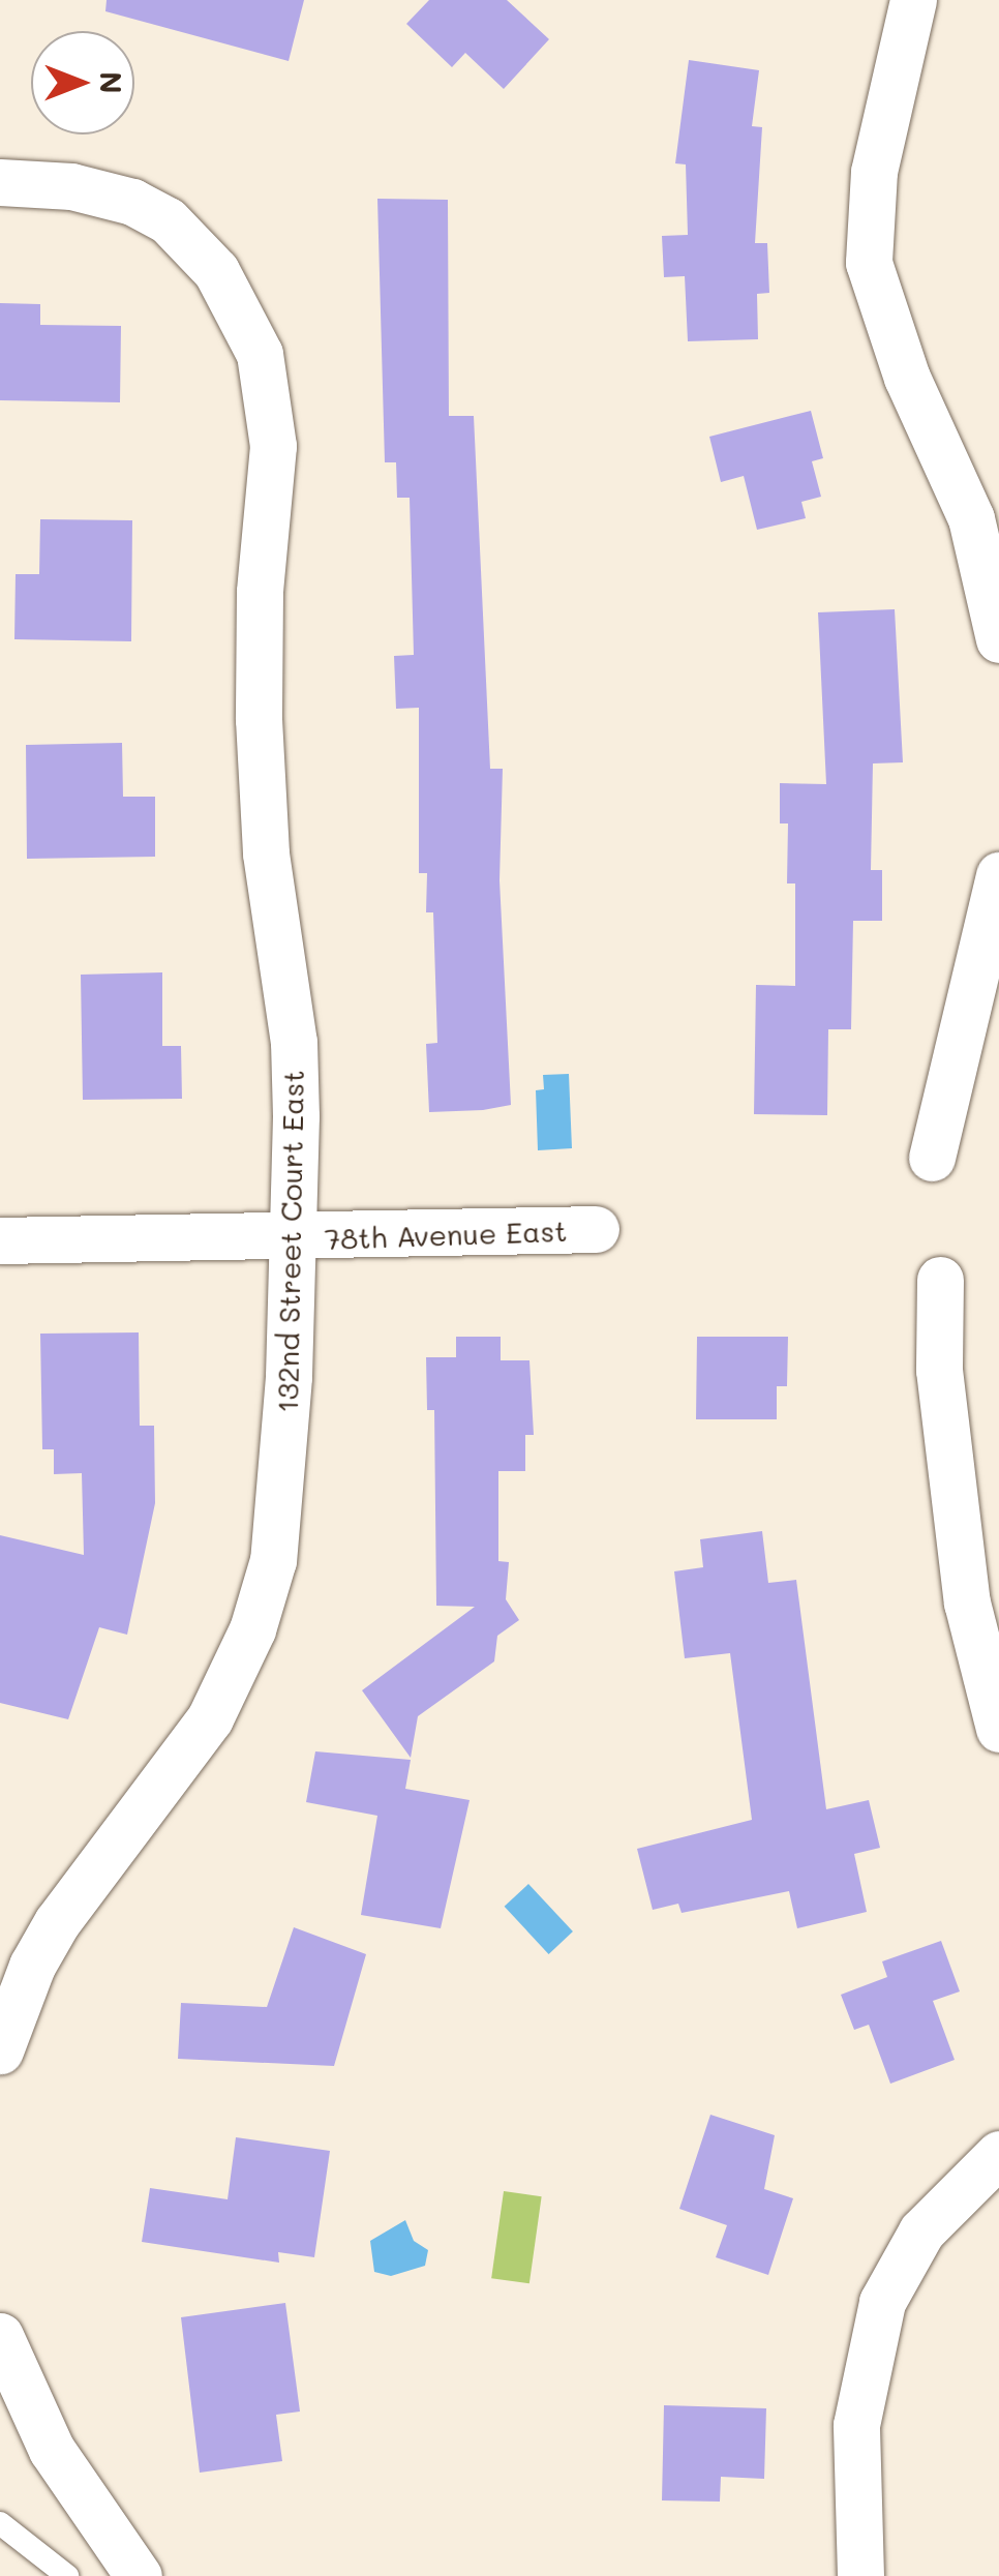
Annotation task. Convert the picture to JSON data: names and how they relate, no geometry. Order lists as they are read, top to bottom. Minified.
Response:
{"streets":{"street":["78th Avenue East","132nd Street Court East"]},"crossings":[["78th Avenue East","132nd Street Court East"]],"north":"right"}
